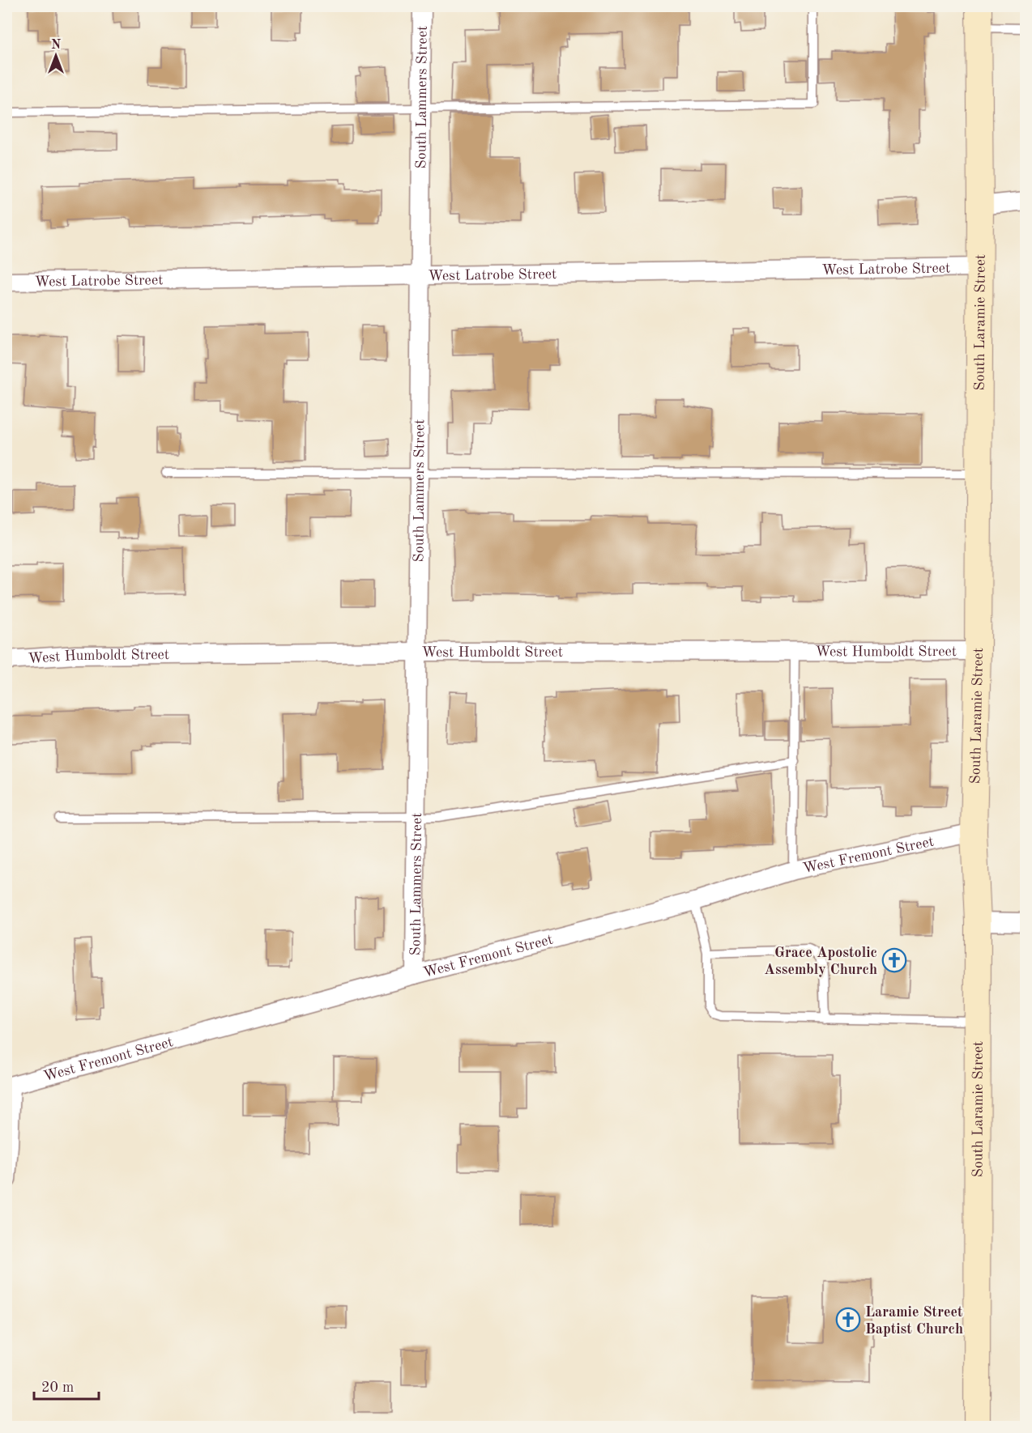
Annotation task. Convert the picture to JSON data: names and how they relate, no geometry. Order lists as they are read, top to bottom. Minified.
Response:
{"streets":{"street":["South Lammers Street","West Latrobe Street","South Laramie Street","West Humboldt Street","West Fremont Street"]},"crossings":[["South Lammers Street","West Latrobe Street"],["South Lammers Street","West Humboldt Street"],["South Lammers Street","West Fremont Street"],["West Latrobe Street","South Laramie Street"],["South Laramie Street","West Humboldt Street"],["South Laramie Street","West Fremont Street"]],"places":{"church":["Grace Apostolic Assembly Church","Laramie Street Baptist Church"]},"scale_bar":"20 m","north":"top"}
